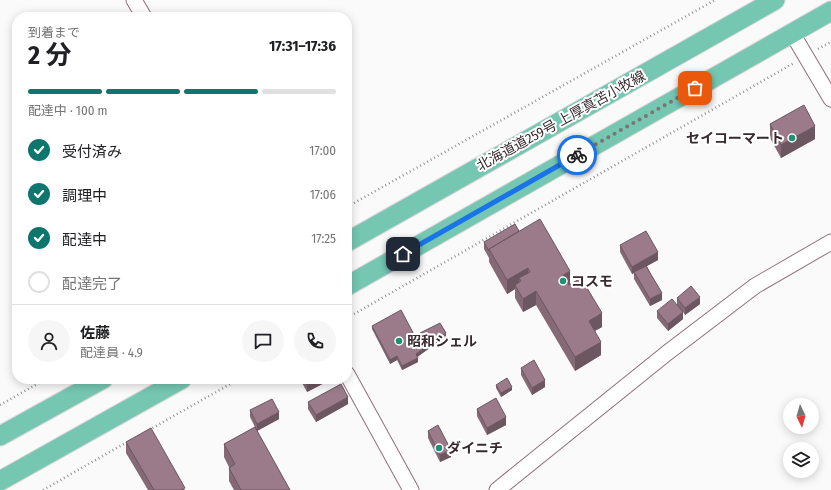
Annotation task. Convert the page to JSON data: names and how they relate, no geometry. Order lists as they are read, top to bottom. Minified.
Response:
{"streets":{"main road":["北海道道259号 上厚真苫小牧線"]},"places":["セイコーマート","コスモ","昭和シェル","ダイニチ"],"north":"bottom","page":{"heading":["2 分","到着まで","17:31–17:36"],"panel":["佐藤","配達員 · 4.9"],"bar":"配達中 · 100 m","list":[["受付済み","17:00"],["調理中","17:06"],["配達中","17:25"],"配達完了"]}}
